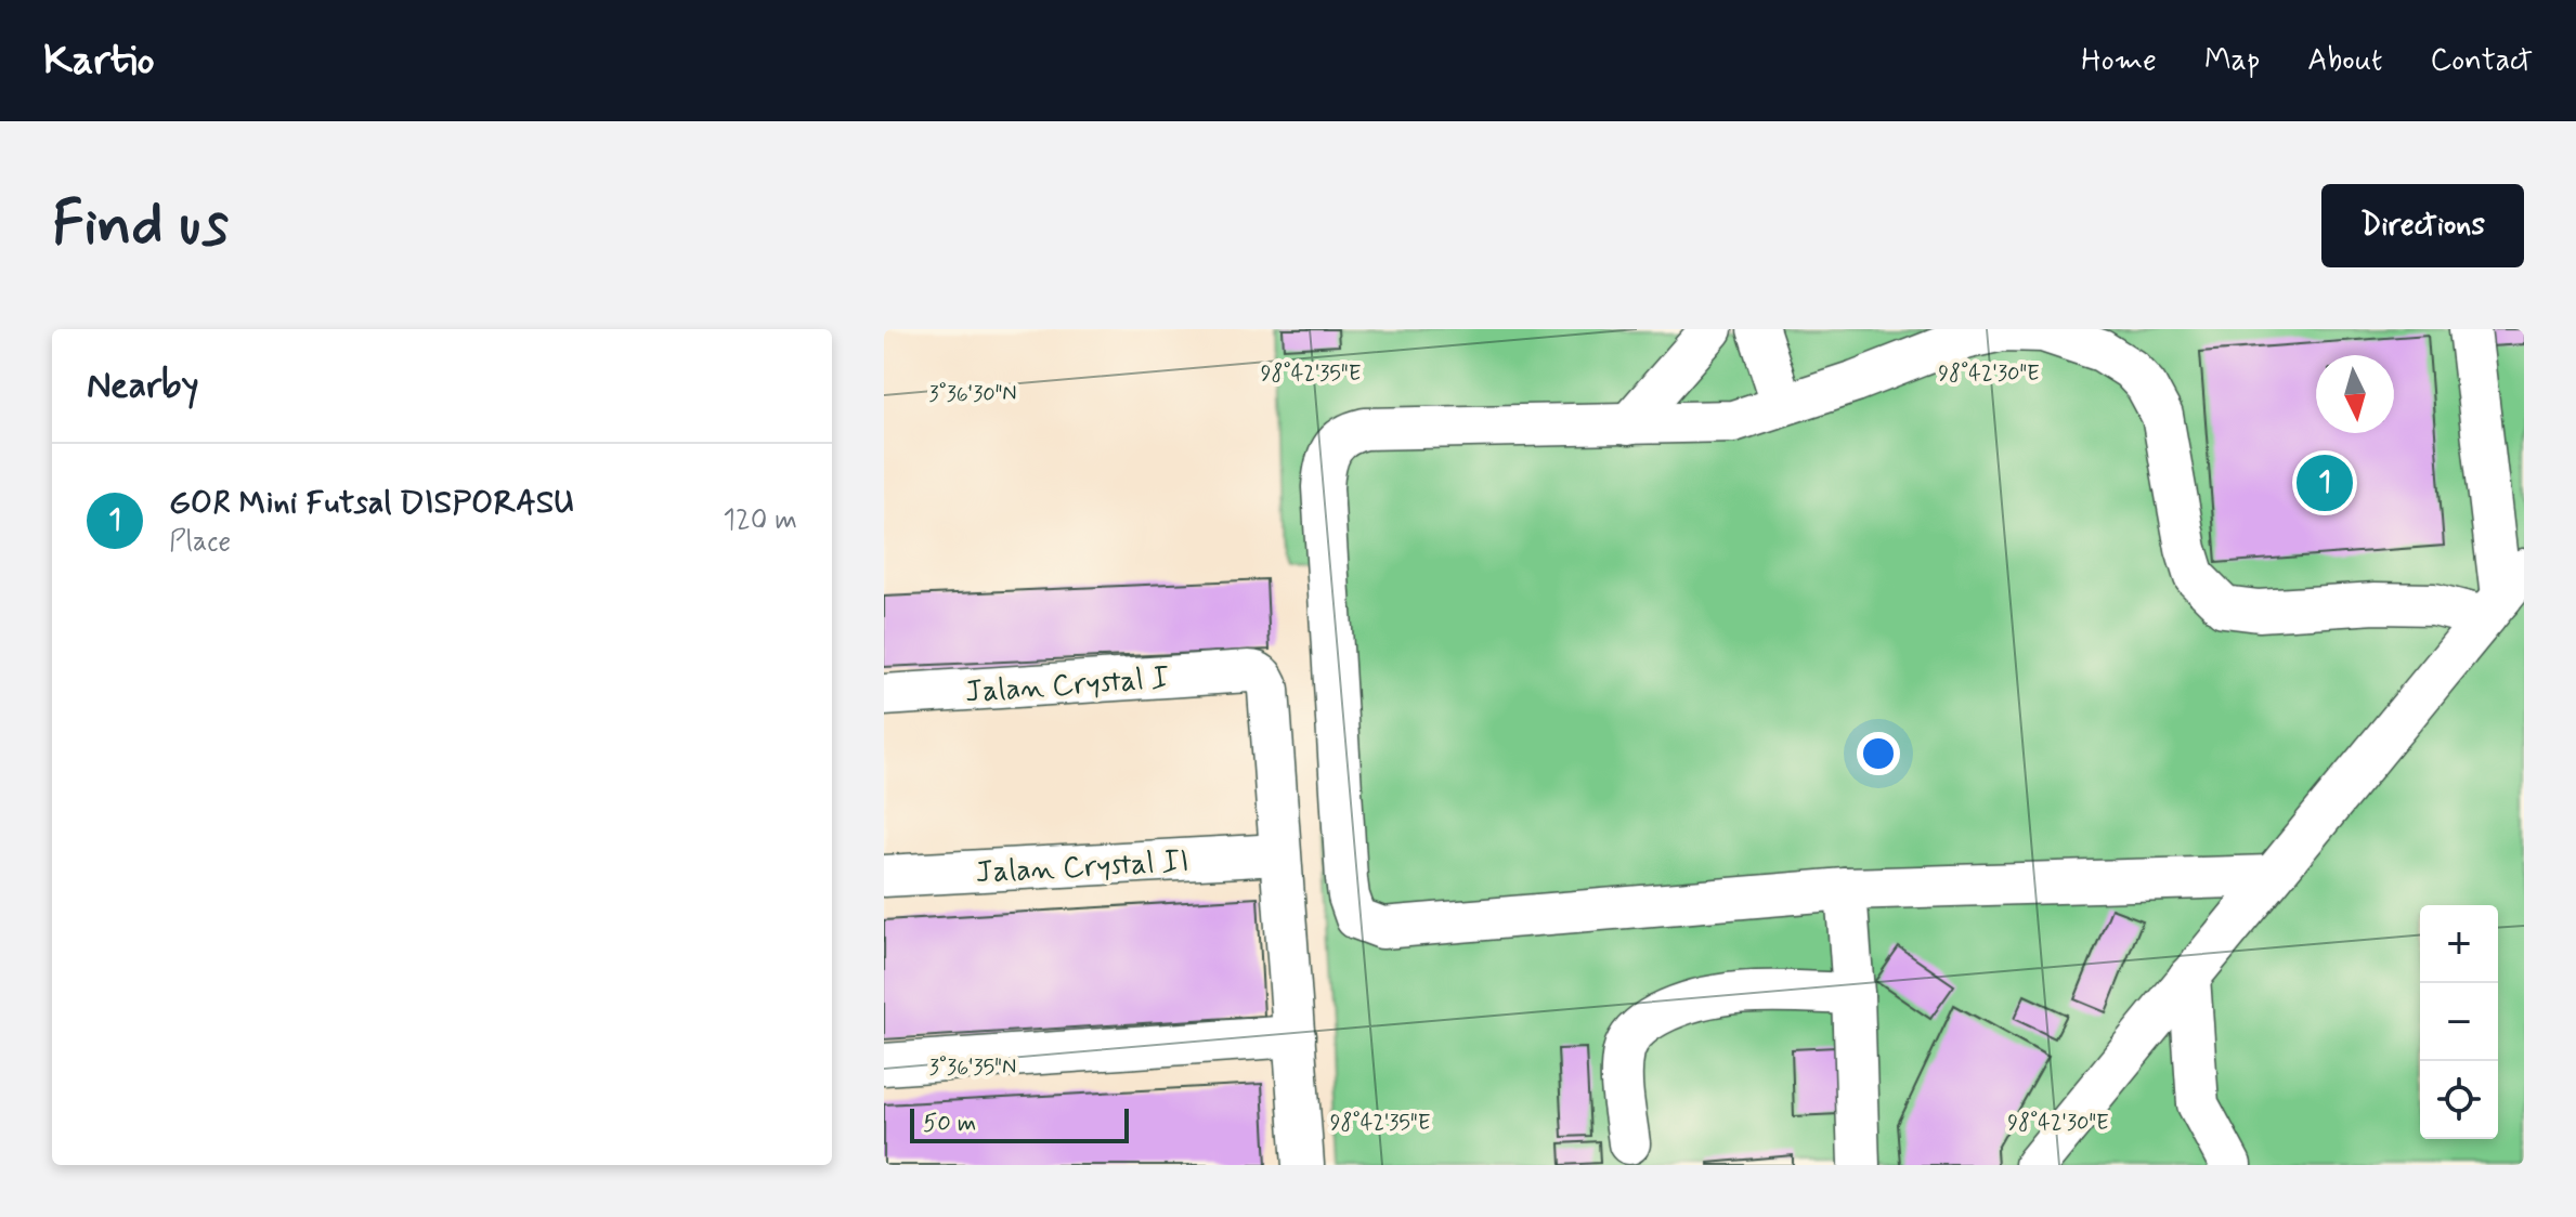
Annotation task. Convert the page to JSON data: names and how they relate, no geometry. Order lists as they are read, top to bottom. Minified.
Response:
{"streets":{"street":["Jalan Crystal I","Jalan Crystal II"]},"crossings":[["Jalan Crystal I","Jalan Crystal II"]],"scale_bar":"50 m","north":"bottom","page":{"header":"Kartio","nav":["Home","Map","About","Contact"],"buttons":"Directions","title":"Find us","heading":"Nearby","list":[{"mark":"1","name":"GOR Mini Futsal DISPORASU","note":"Place","value":"120 m"}],"pins":"1","map_buttons":["+","−"],"scale":"50 m"},"coordinates":["98°42'35\"E","98°42'30\"E","3°36'30\"N","3°36'35\"N"]}
